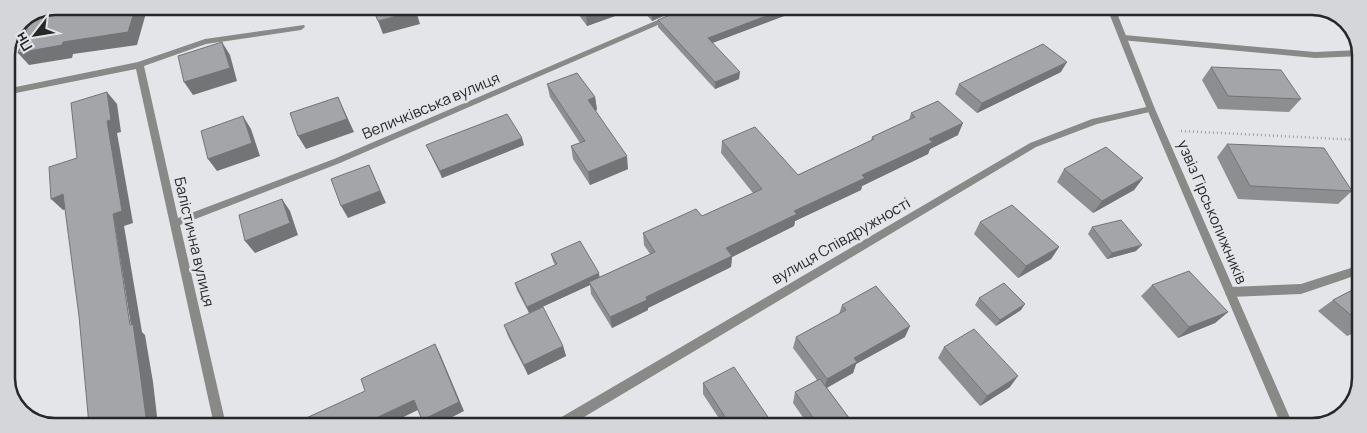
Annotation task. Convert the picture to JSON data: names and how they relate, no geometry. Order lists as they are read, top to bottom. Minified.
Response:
{"streets":{"street":["Величківська вулиця","узвіз Гірськолижників","вулиця Співдружності","Балістична вулиця"]},"crossings":[["Величківська вулиця","Балістична вулиця"],["узвіз Гірськолижників","вулиця Співдружності"]],"north":"bottom left"}
